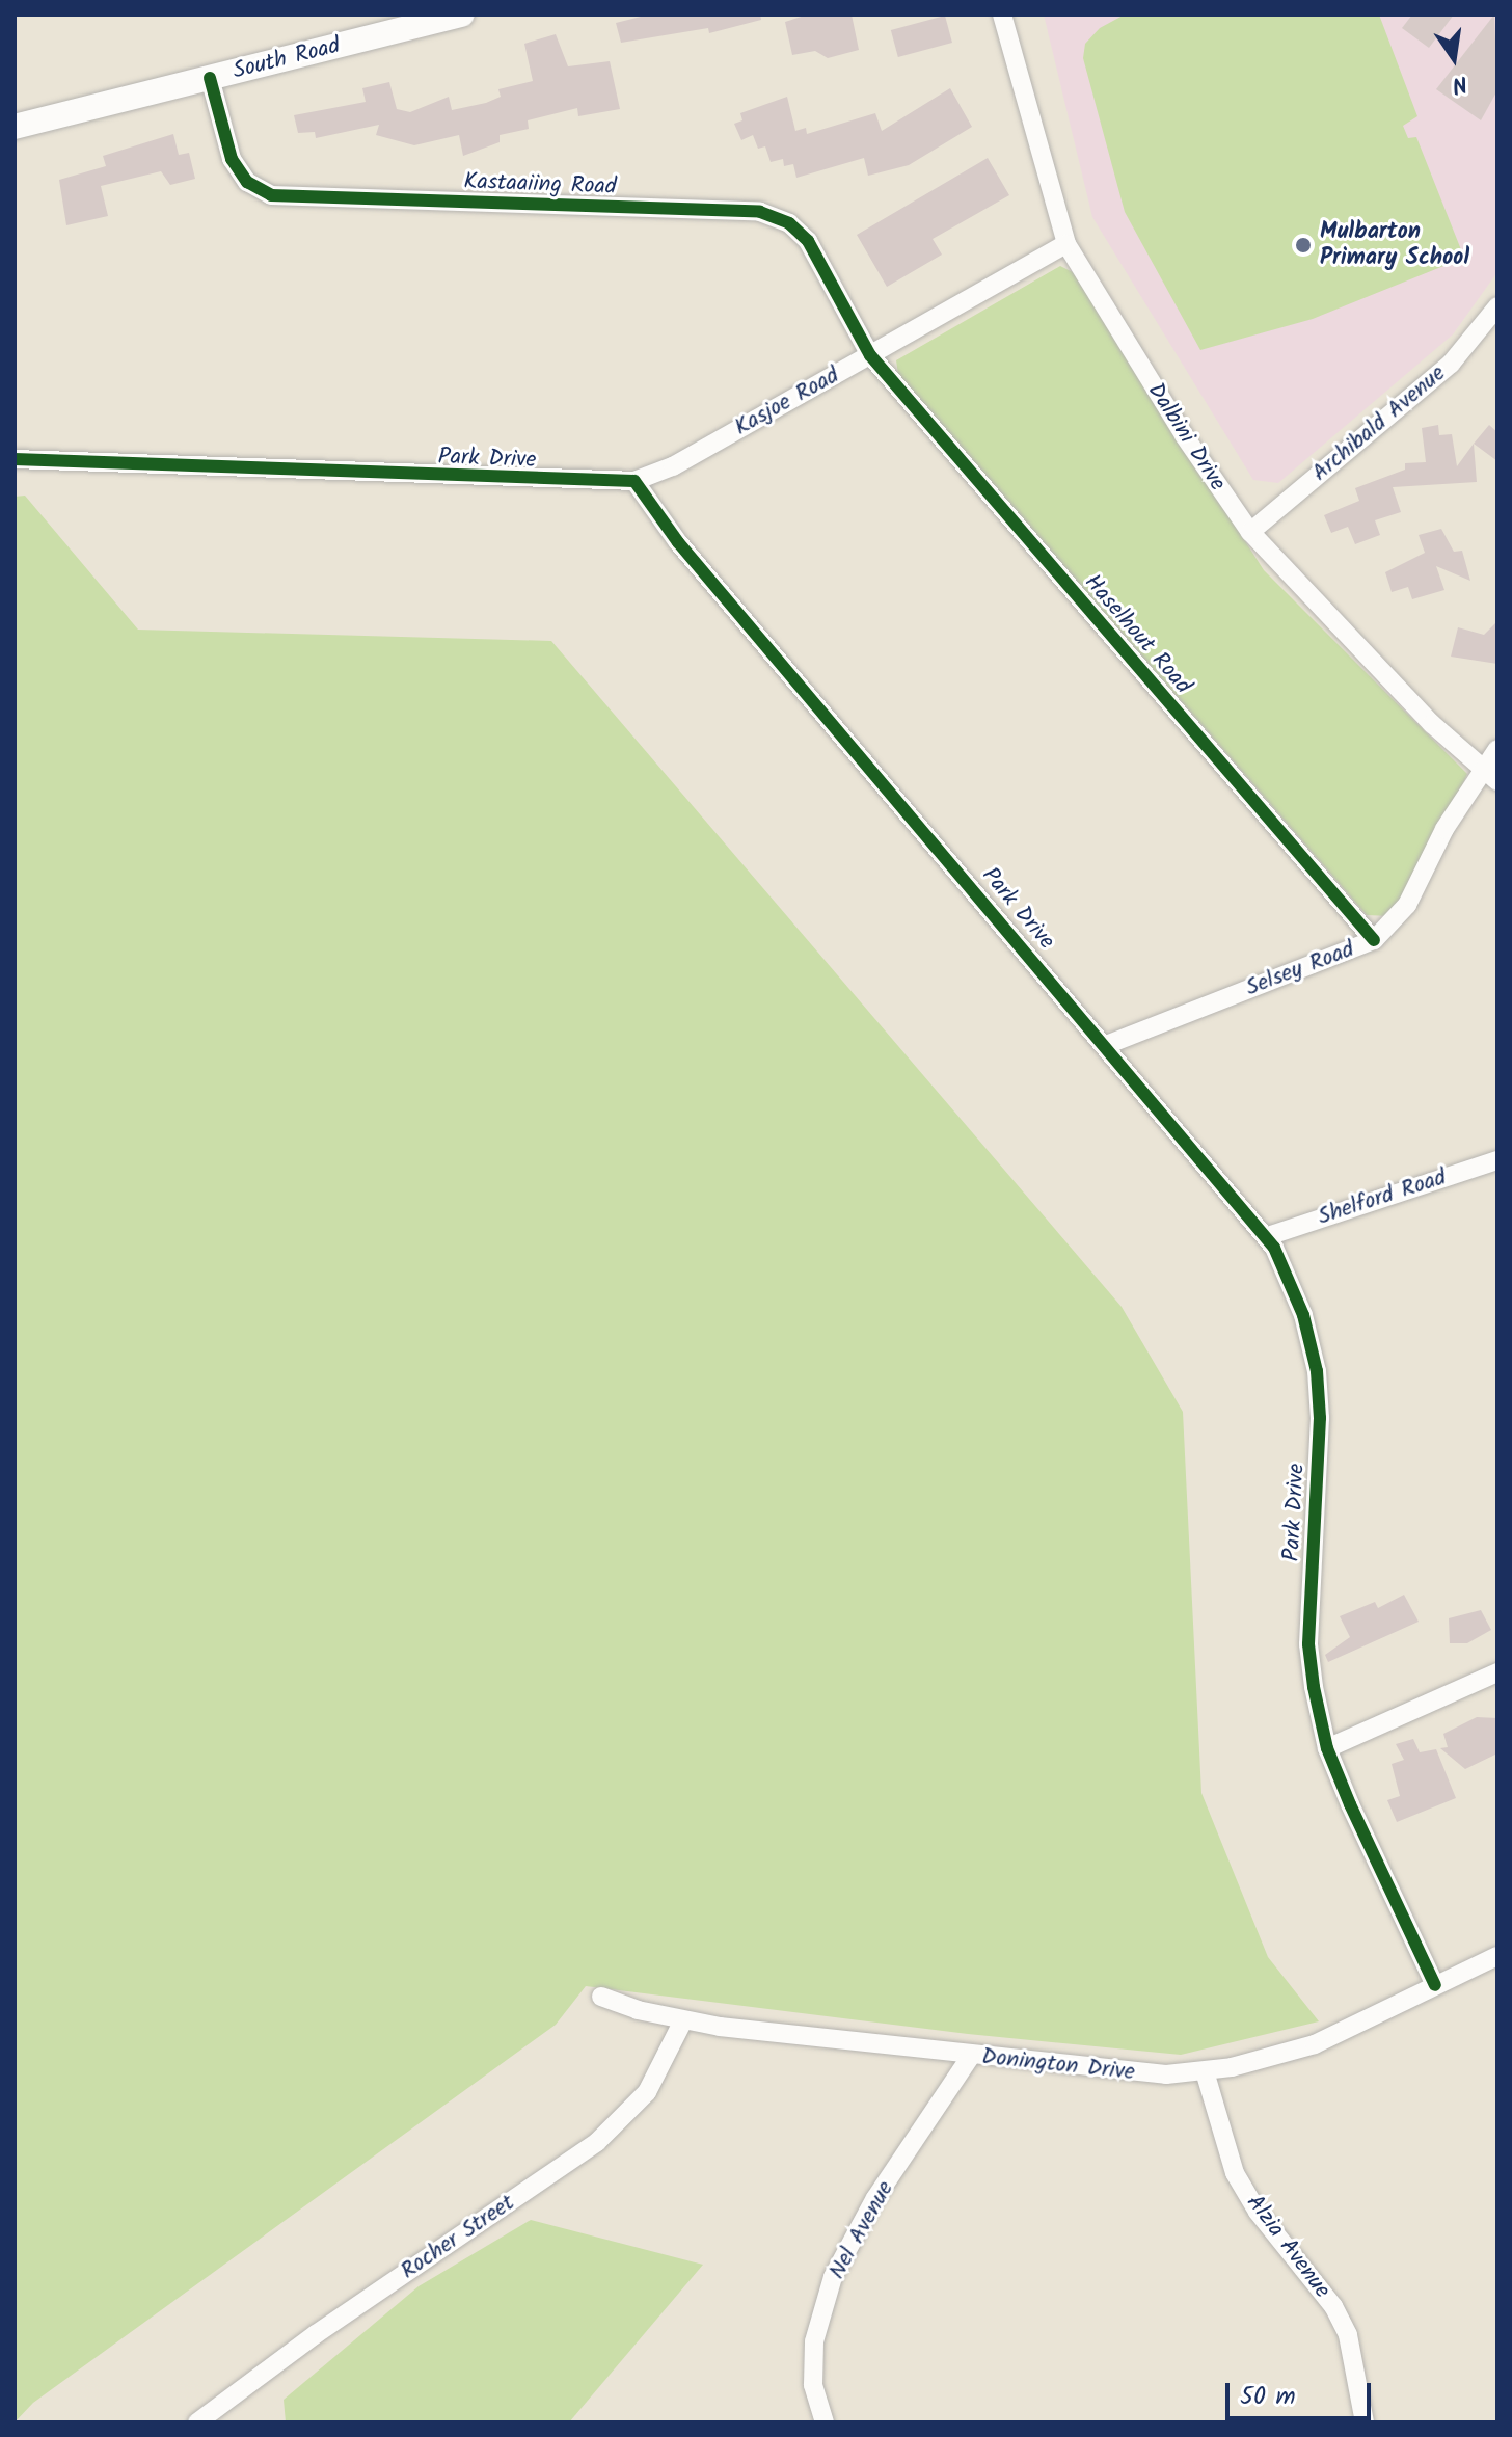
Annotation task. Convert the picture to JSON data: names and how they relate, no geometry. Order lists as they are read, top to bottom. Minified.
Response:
{"streets":{"street":["South Road","Kastaaiing Road","Kasjoe Road","Archibald Avenue","Dalbini Drive","Park Drive","Haselhout Road","Selsey Road","Shelford Road","Donington Drive","Nel Avenue","Rocher Street","Alzia Avenue"]},"crossings":[["South Road","Kastaaiing Road"],["Kastaaiing Road","Kasjoe Road"],["Kastaaiing Road","Haselhout Road"],["Kasjoe Road","Dalbini Drive"],["Kasjoe Road","Park Drive"],["Kasjoe Road","Haselhout Road"],["Archibald Avenue","Dalbini Drive"],["Dalbini Drive","Selsey Road"],["Park Drive","Selsey Road"],["Park Drive","Shelford Road"],["Park Drive","Donington Drive"],["Haselhout Road","Selsey Road"],["Donington Drive","Nel Avenue"],["Donington Drive","Rocher Street"],["Donington Drive","Alzia Avenue"]],"places":["Mulbarton Primary School"],"scale_bar":"50 m","north":"bottom"}
